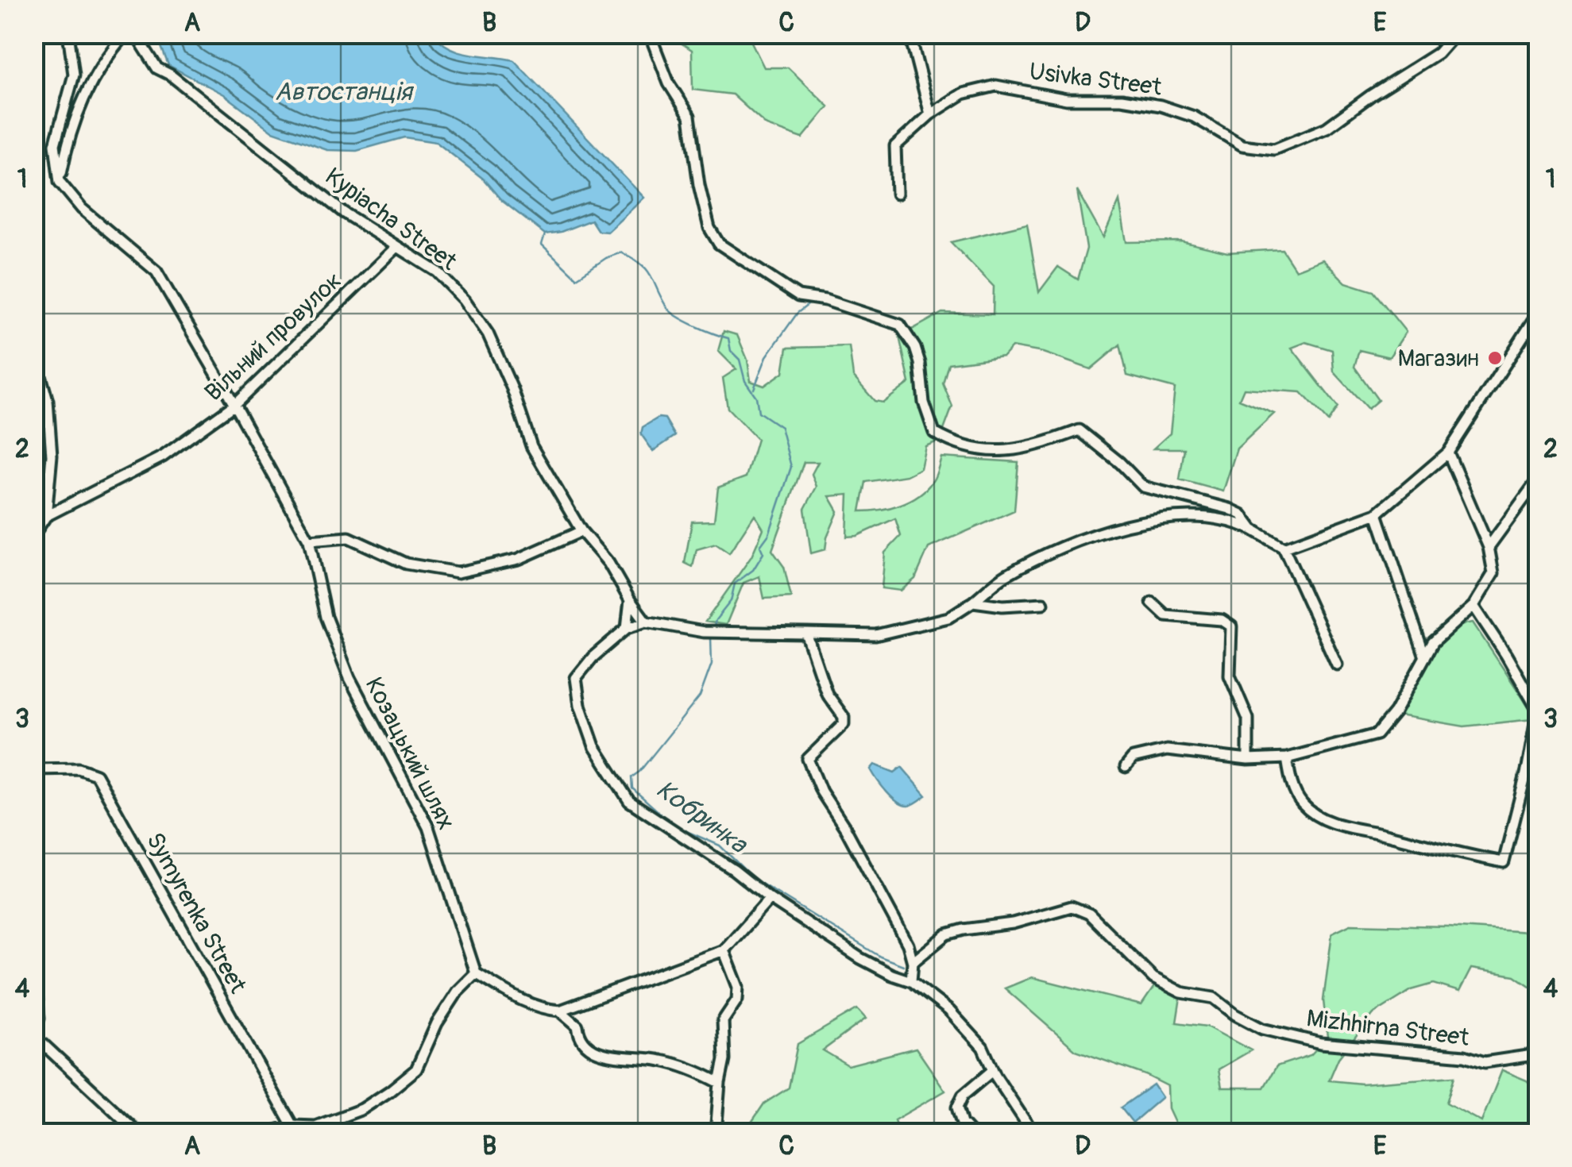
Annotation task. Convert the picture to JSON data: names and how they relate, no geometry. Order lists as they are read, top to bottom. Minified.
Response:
{"streets":{"street":["Usivka Street","Kypiacha Street","Вільний провулок","Козацький шлях","Symyrenka Street","Mizhhirna Street"]},"crossings":[["Kypiacha Street","Вільний провулок"],["Вільний провулок","Козацький шлях"]],"water":["Автостанція","Кобринка"],"places":["Магазин"],"grid":{"columns":["A","B","C","D","E"],"rows":["1","2","3","4"]}}
